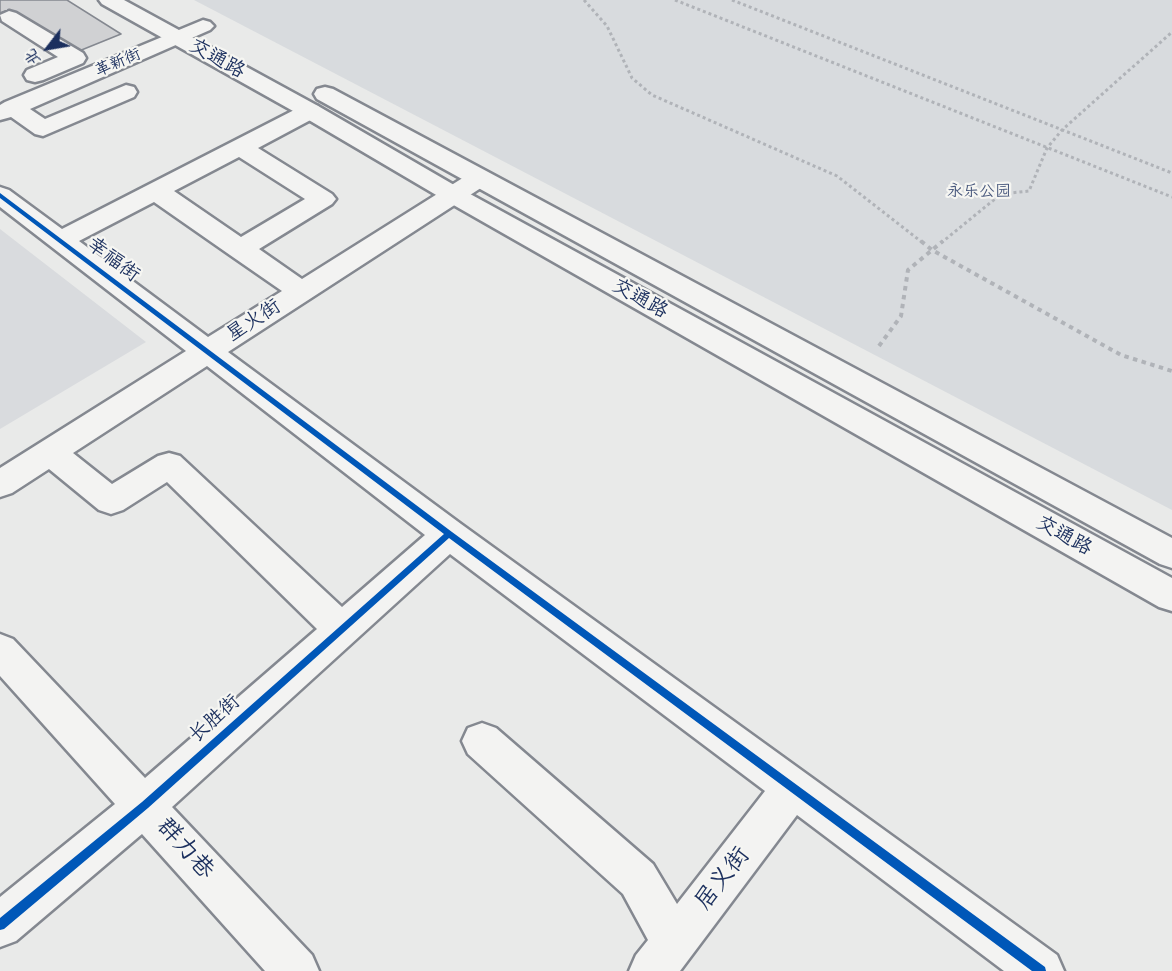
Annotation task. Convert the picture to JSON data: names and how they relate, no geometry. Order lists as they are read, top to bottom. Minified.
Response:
{"streets":{"street":["交通路","革新街","幸福街","星火街","长胜街","群力巷","居义街"]},"crossings":[["交通路","革新街"],["交通路","星火街"],["幸福街","星火街"],["幸福街","长胜街"],["幸福街","居义街"],["长胜街","群力巷"]],"parks":["永乐公园"],"north":"bottom left"}
